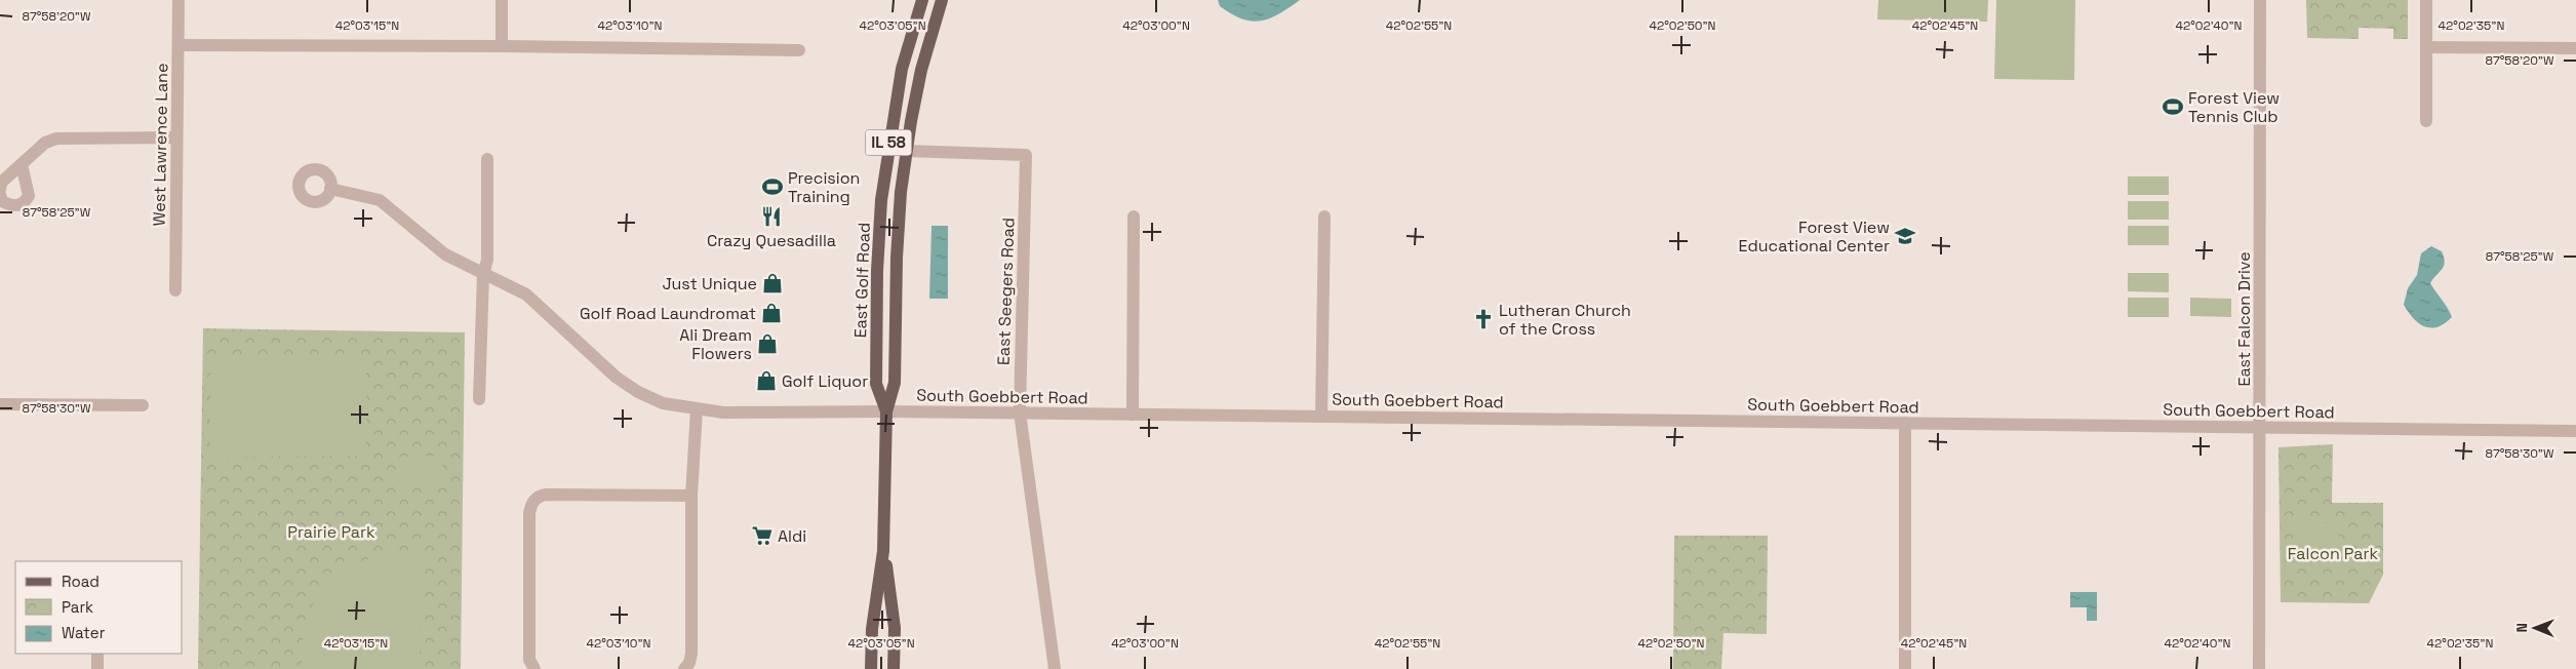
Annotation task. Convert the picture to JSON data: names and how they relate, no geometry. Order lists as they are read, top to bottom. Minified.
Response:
{"streets":{"main road":["IL 58","East Golf Road"],"street":["West Lawrence Lane","East Seegers Road","East Falcon Drive","South Goebbert Road"]},"crossings":[["East Golf Road","East Seegers Road"],["East Golf Road","South Goebbert Road"],["East Seegers Road","South Goebbert Road"],["East Falcon Drive","South Goebbert Road"]],"parks":["Prairie Park","Falcon Park"],"places":{"sports":["Forest View Tennis Club","Precision Training"],"restaurant":["Crazy Quesadilla"],"school or university":["Forest View Educational Center"],"shop":["Just Unique","Golf Road Laundromat","Ali Dream Flowers","Golf Liquor"],"church":["Lutheran Church of the Cross"],"supermarket":["Aldi"]},"legend":["Road","Park","Water"],"north":"left","coordinates":["87°58'20\"W","42°03'15\"N","42°03'10\"N","42°03'05\"N","42°03'00\"N","42°02'55\"N","42°02'50\"N","42°02'45\"N","42°02'40\"N","42°02'35\"N","87°58'25\"W","87°58'30\"W"]}
